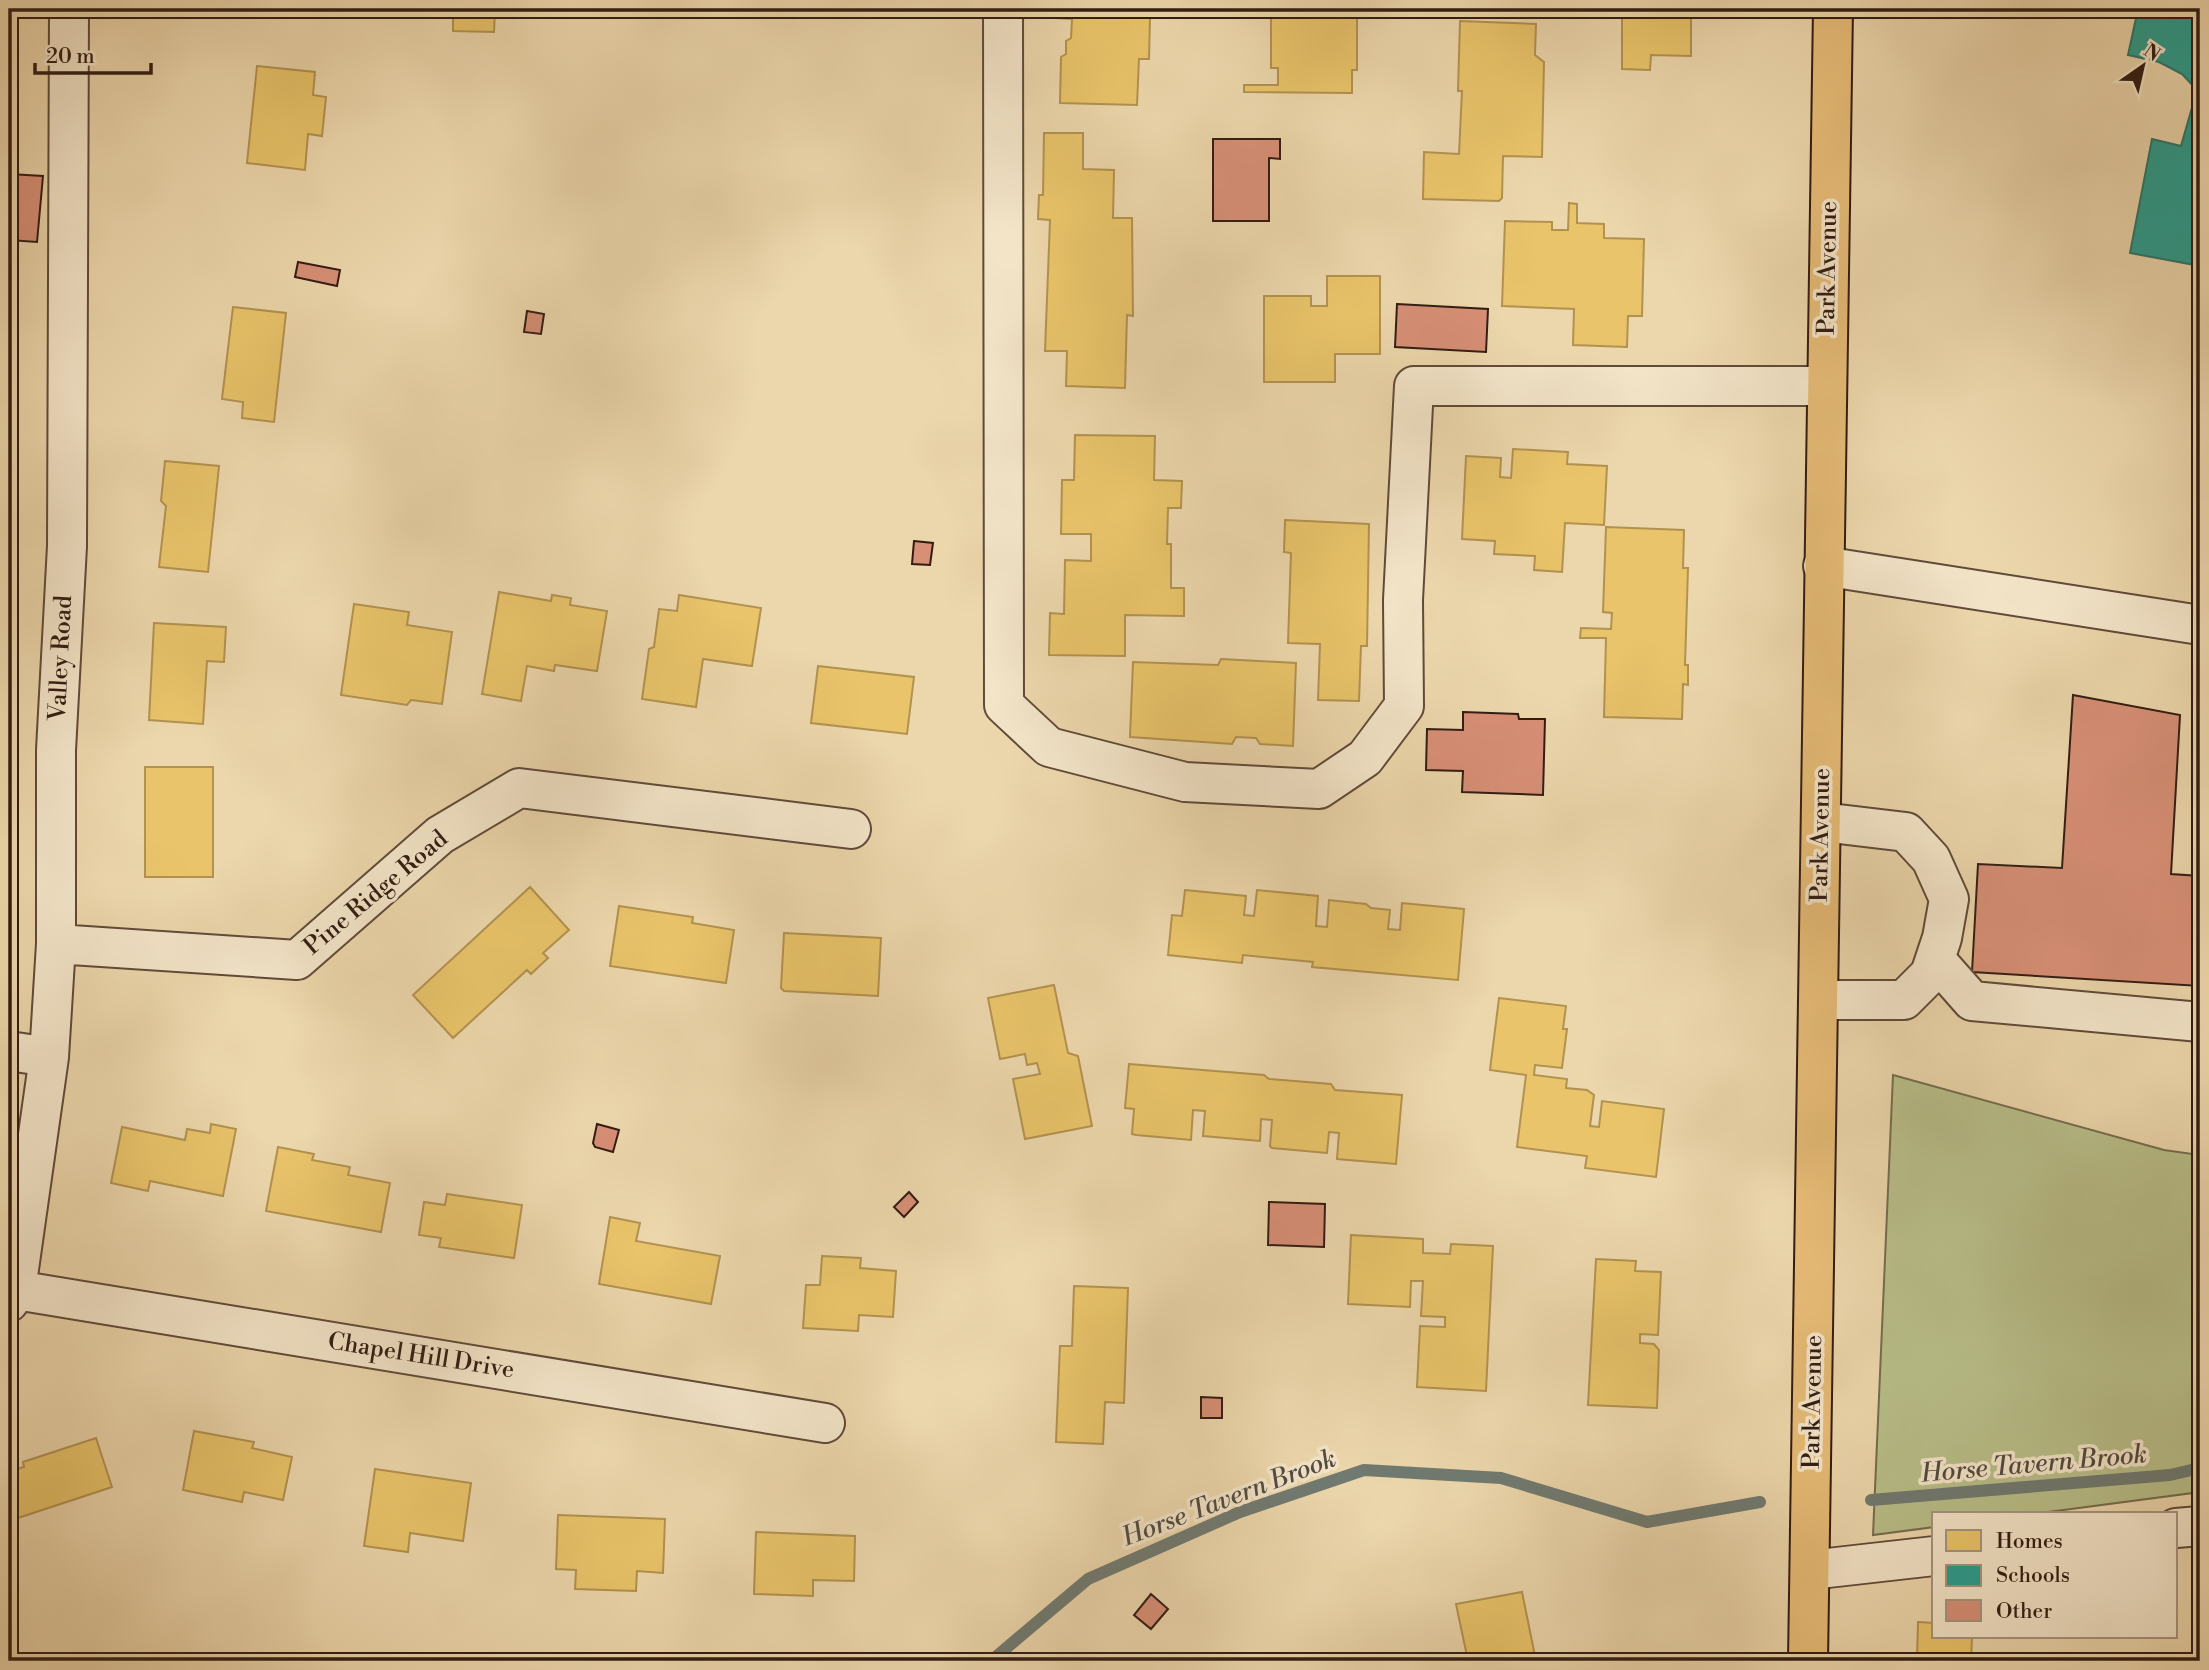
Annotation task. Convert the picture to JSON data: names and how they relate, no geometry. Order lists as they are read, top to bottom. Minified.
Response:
{"streets":{"main road":["Park Avenue"],"street":["Valley Road","Pine Ridge Road","Chapel Hill Drive"]},"crossings":[["Valley Road","Pine Ridge Road"],["Valley Road","Chapel Hill Drive"]],"water":["Horse Tavern Brook"],"legend":["Homes","Schools","Other"],"scale_bar":"20 m","north":"top right"}
